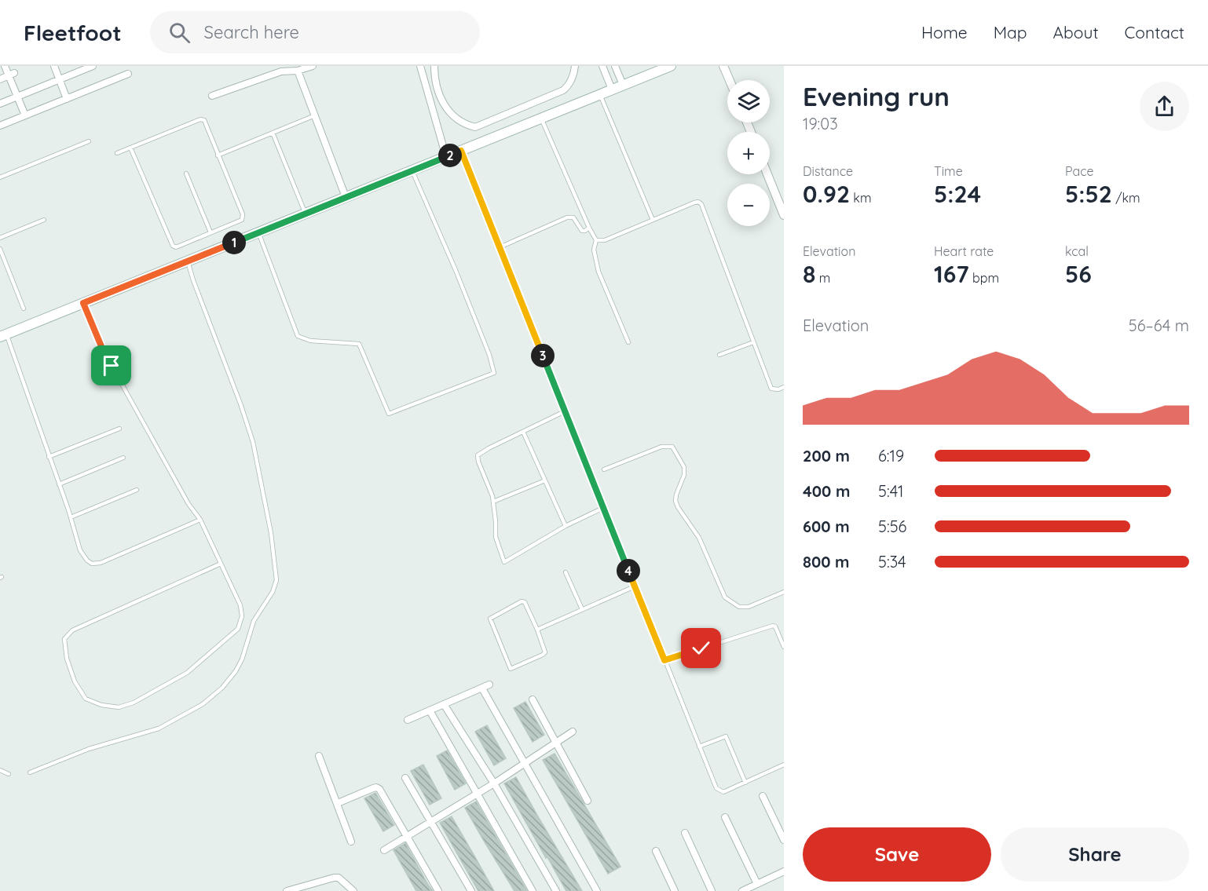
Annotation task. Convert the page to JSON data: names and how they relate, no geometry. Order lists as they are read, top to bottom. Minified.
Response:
{"page":{"header":"Fleetfoot","search":"Search here","nav":["Home","Map","About","Contact"],"heading":["Evening run","19:03"],"map_buttons":["+","−"],"pins":["2","1","3","4"],"stats":[["Distance","0.92 km"],["Time","5:24"],["Pace","5:52 /km"],["Elevation","8 m"],["Heart rate","167 bpm"],["kcal","56"]],"chart":["Elevation","56–64 m"],"list":[{"name":"200 m","note":"6:19"},{"name":"400 m","note":"5:41"},{"name":"600 m","note":"5:56"},{"name":"800 m","note":"5:34"}],"buttons":["Save","Share"]}}
